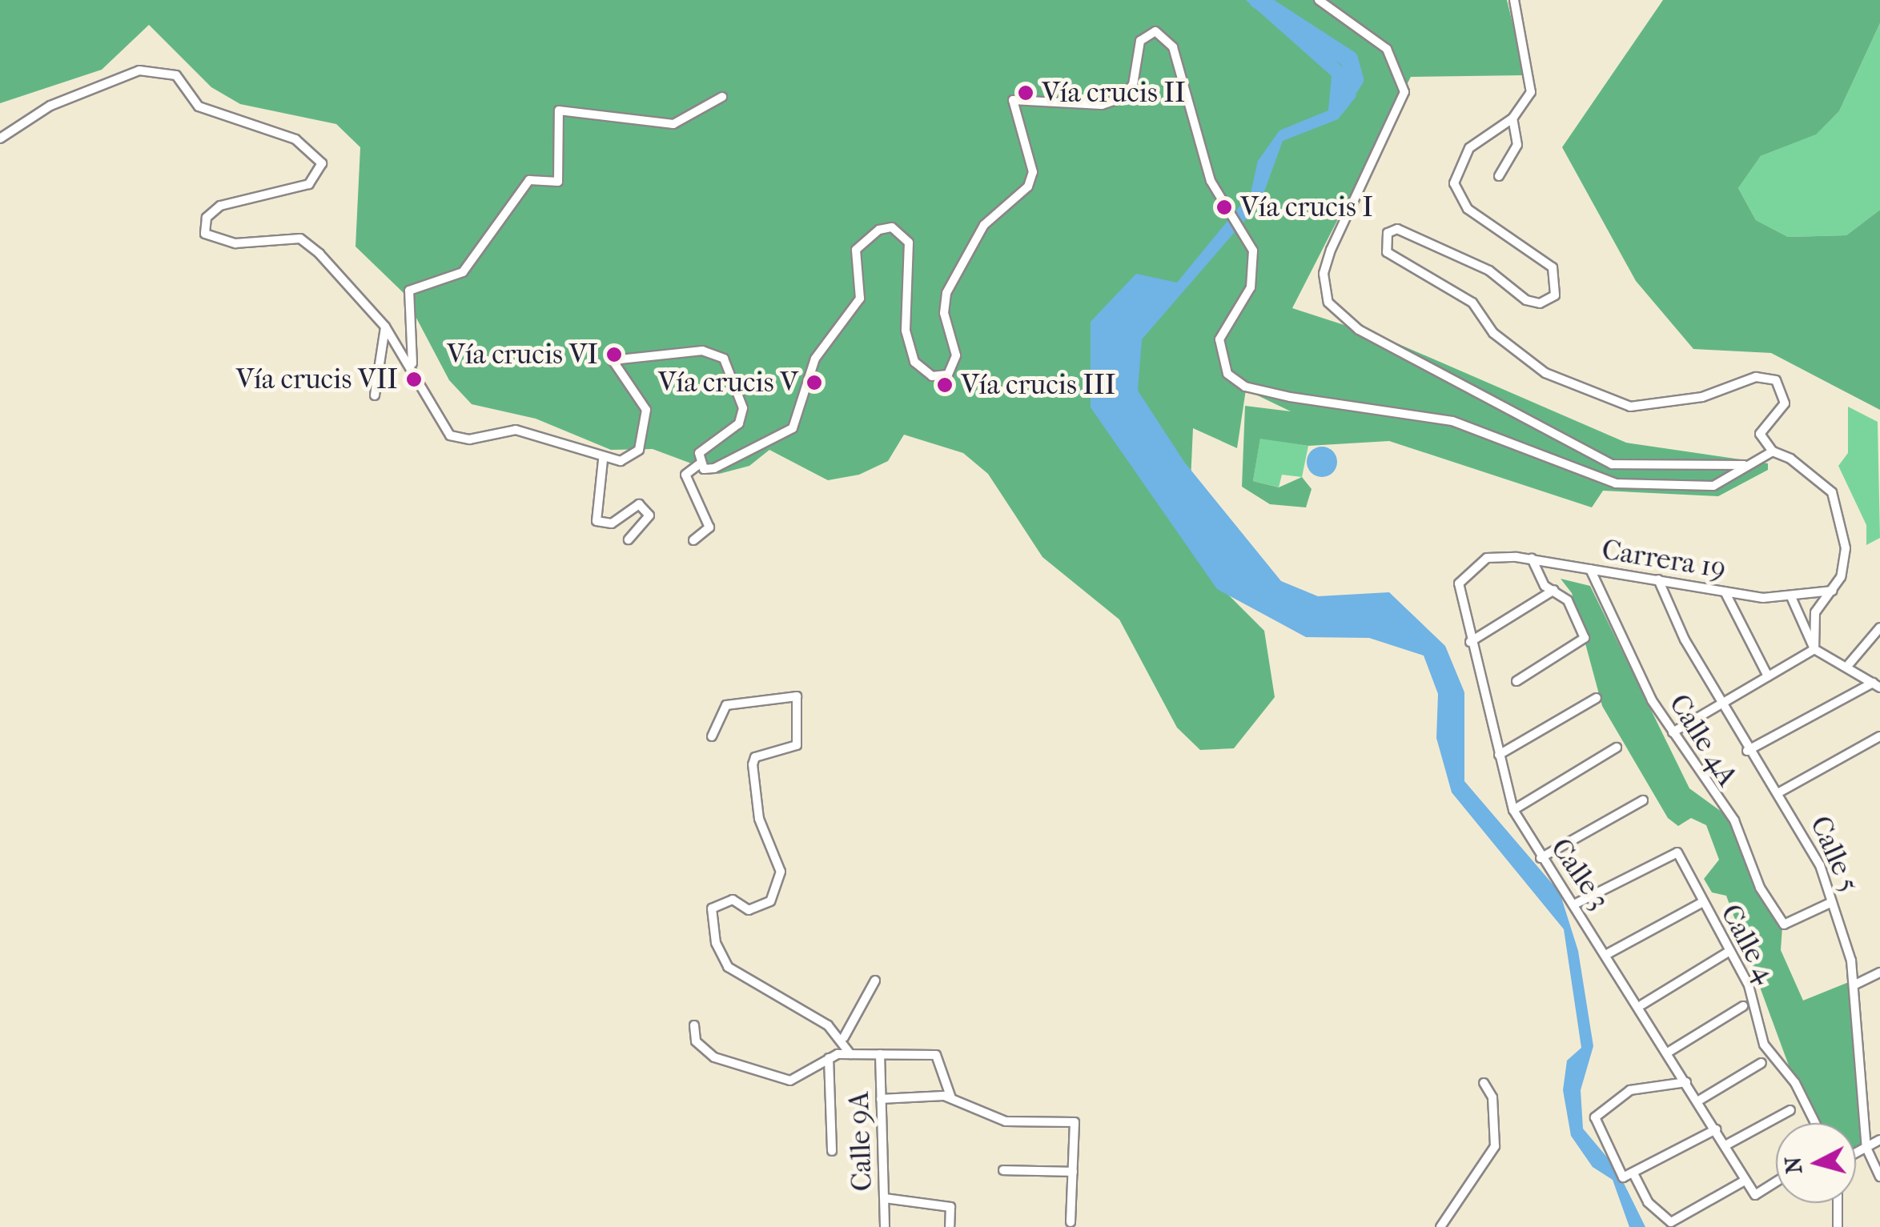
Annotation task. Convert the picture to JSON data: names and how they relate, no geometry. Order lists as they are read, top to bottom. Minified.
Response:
{"streets":{"street":["Carrera 19","Calle 4A","Calle 5","Calle 3","Calle 4","Calle 9A"]},"crossings":[["Carrera 19","Calle 4A"],["Carrera 19","Calle 5"],["Carrera 19","Calle 3"],["Calle 4A","Calle 5"],["Calle 3","Calle 4"]],"places":["Vía crucis II","Vía crucis I","Vía crucis VI","Vía crucis VII","Vía crucis V","Vía crucis III"],"north":"left"}
